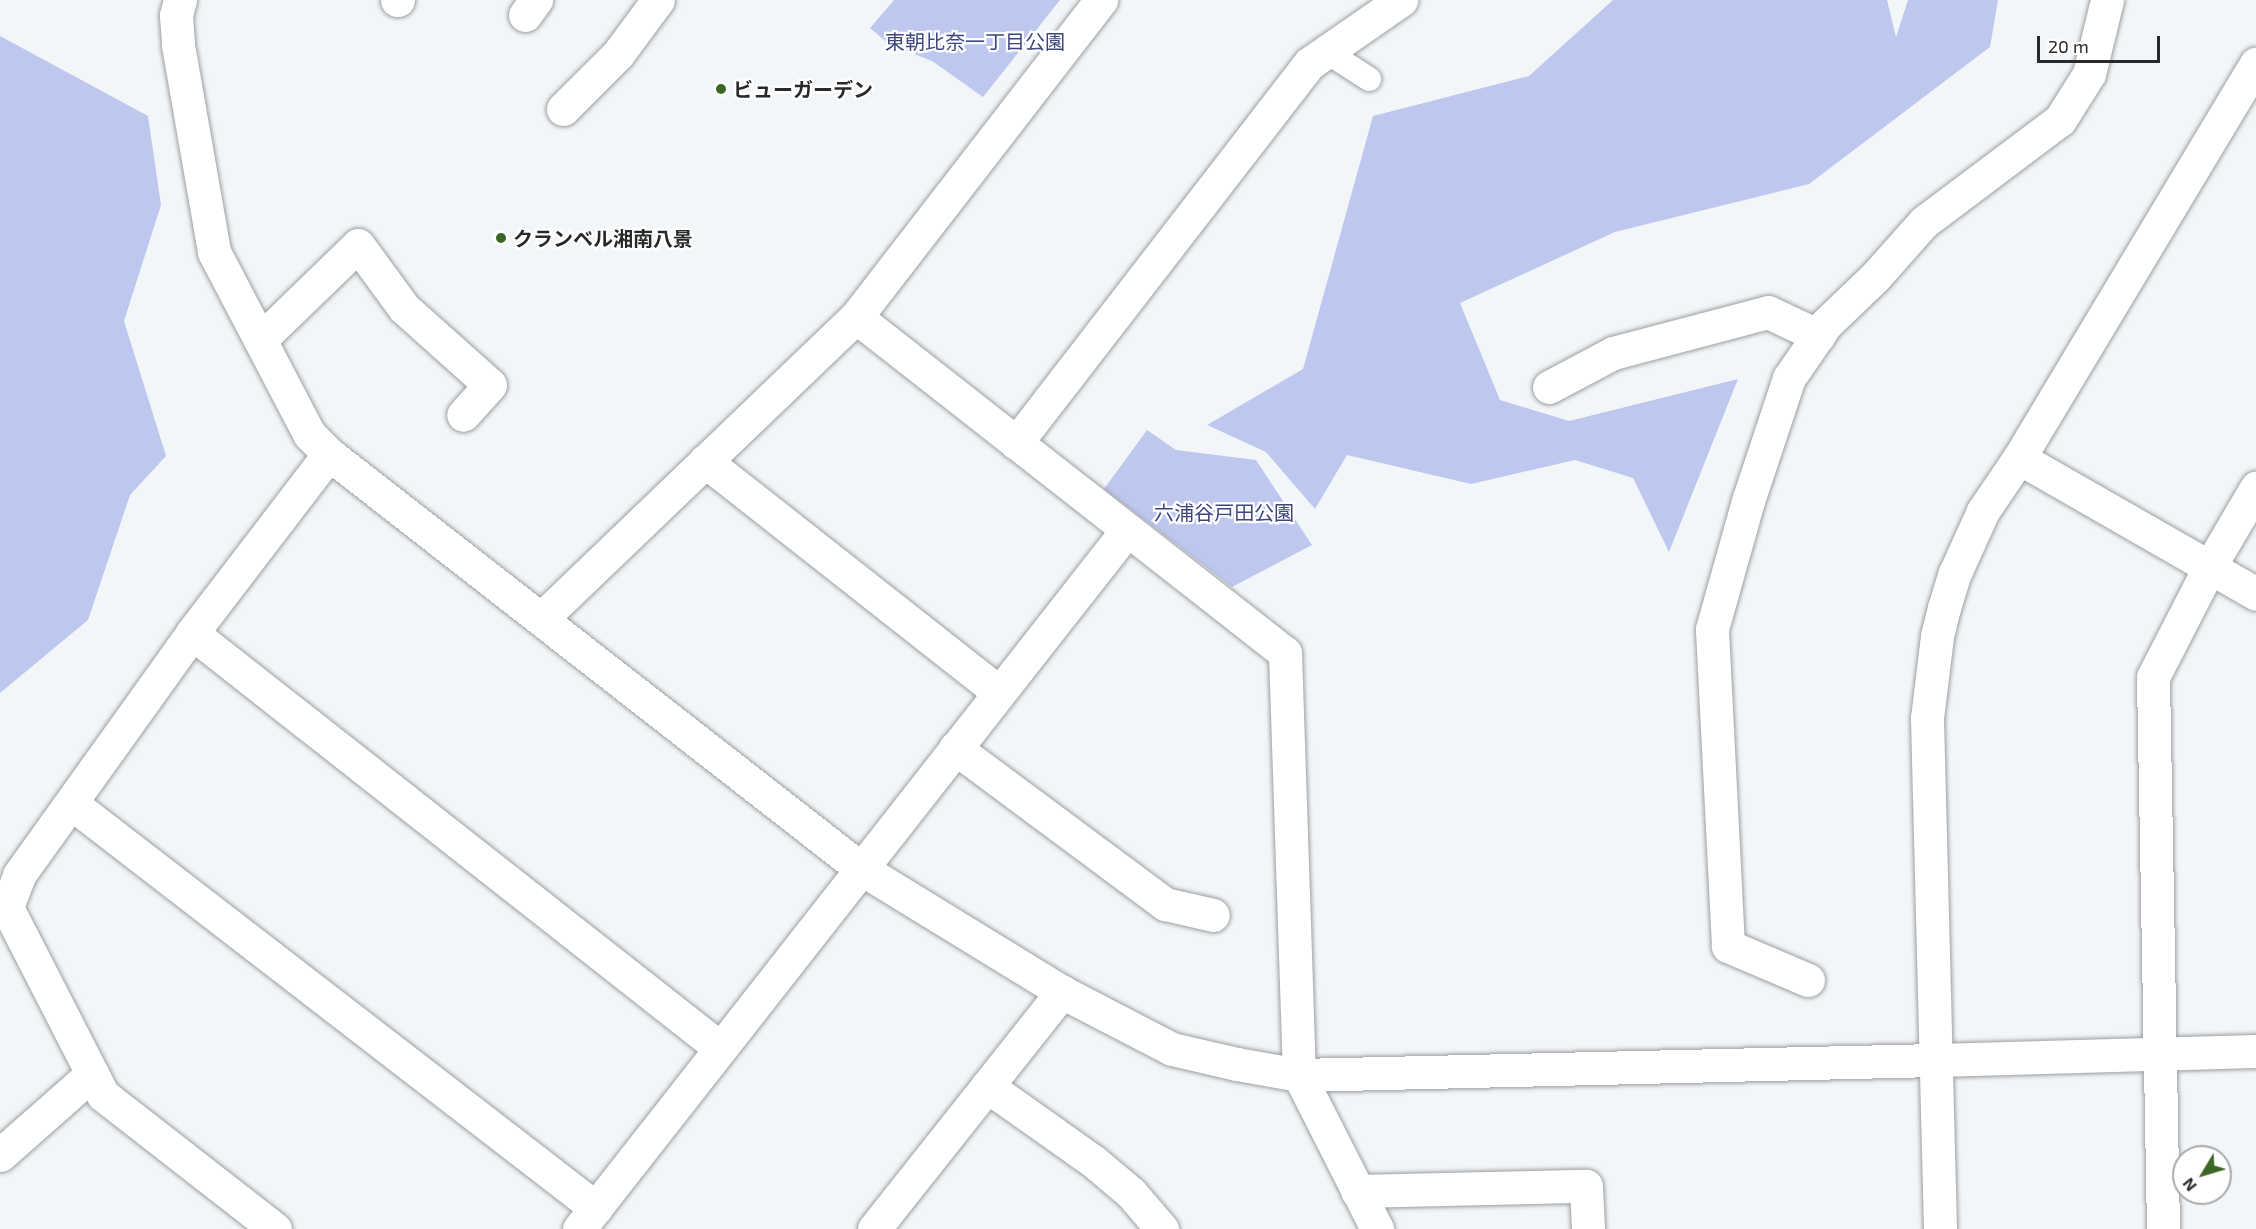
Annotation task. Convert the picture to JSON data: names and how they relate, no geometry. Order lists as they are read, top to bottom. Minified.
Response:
{"parks":["東朝比奈一丁目公園","六浦谷戸田公園"],"places":["ビューガーデン","クランベル湘南八景"],"scale_bar":"20 m","north":"bottom left"}
